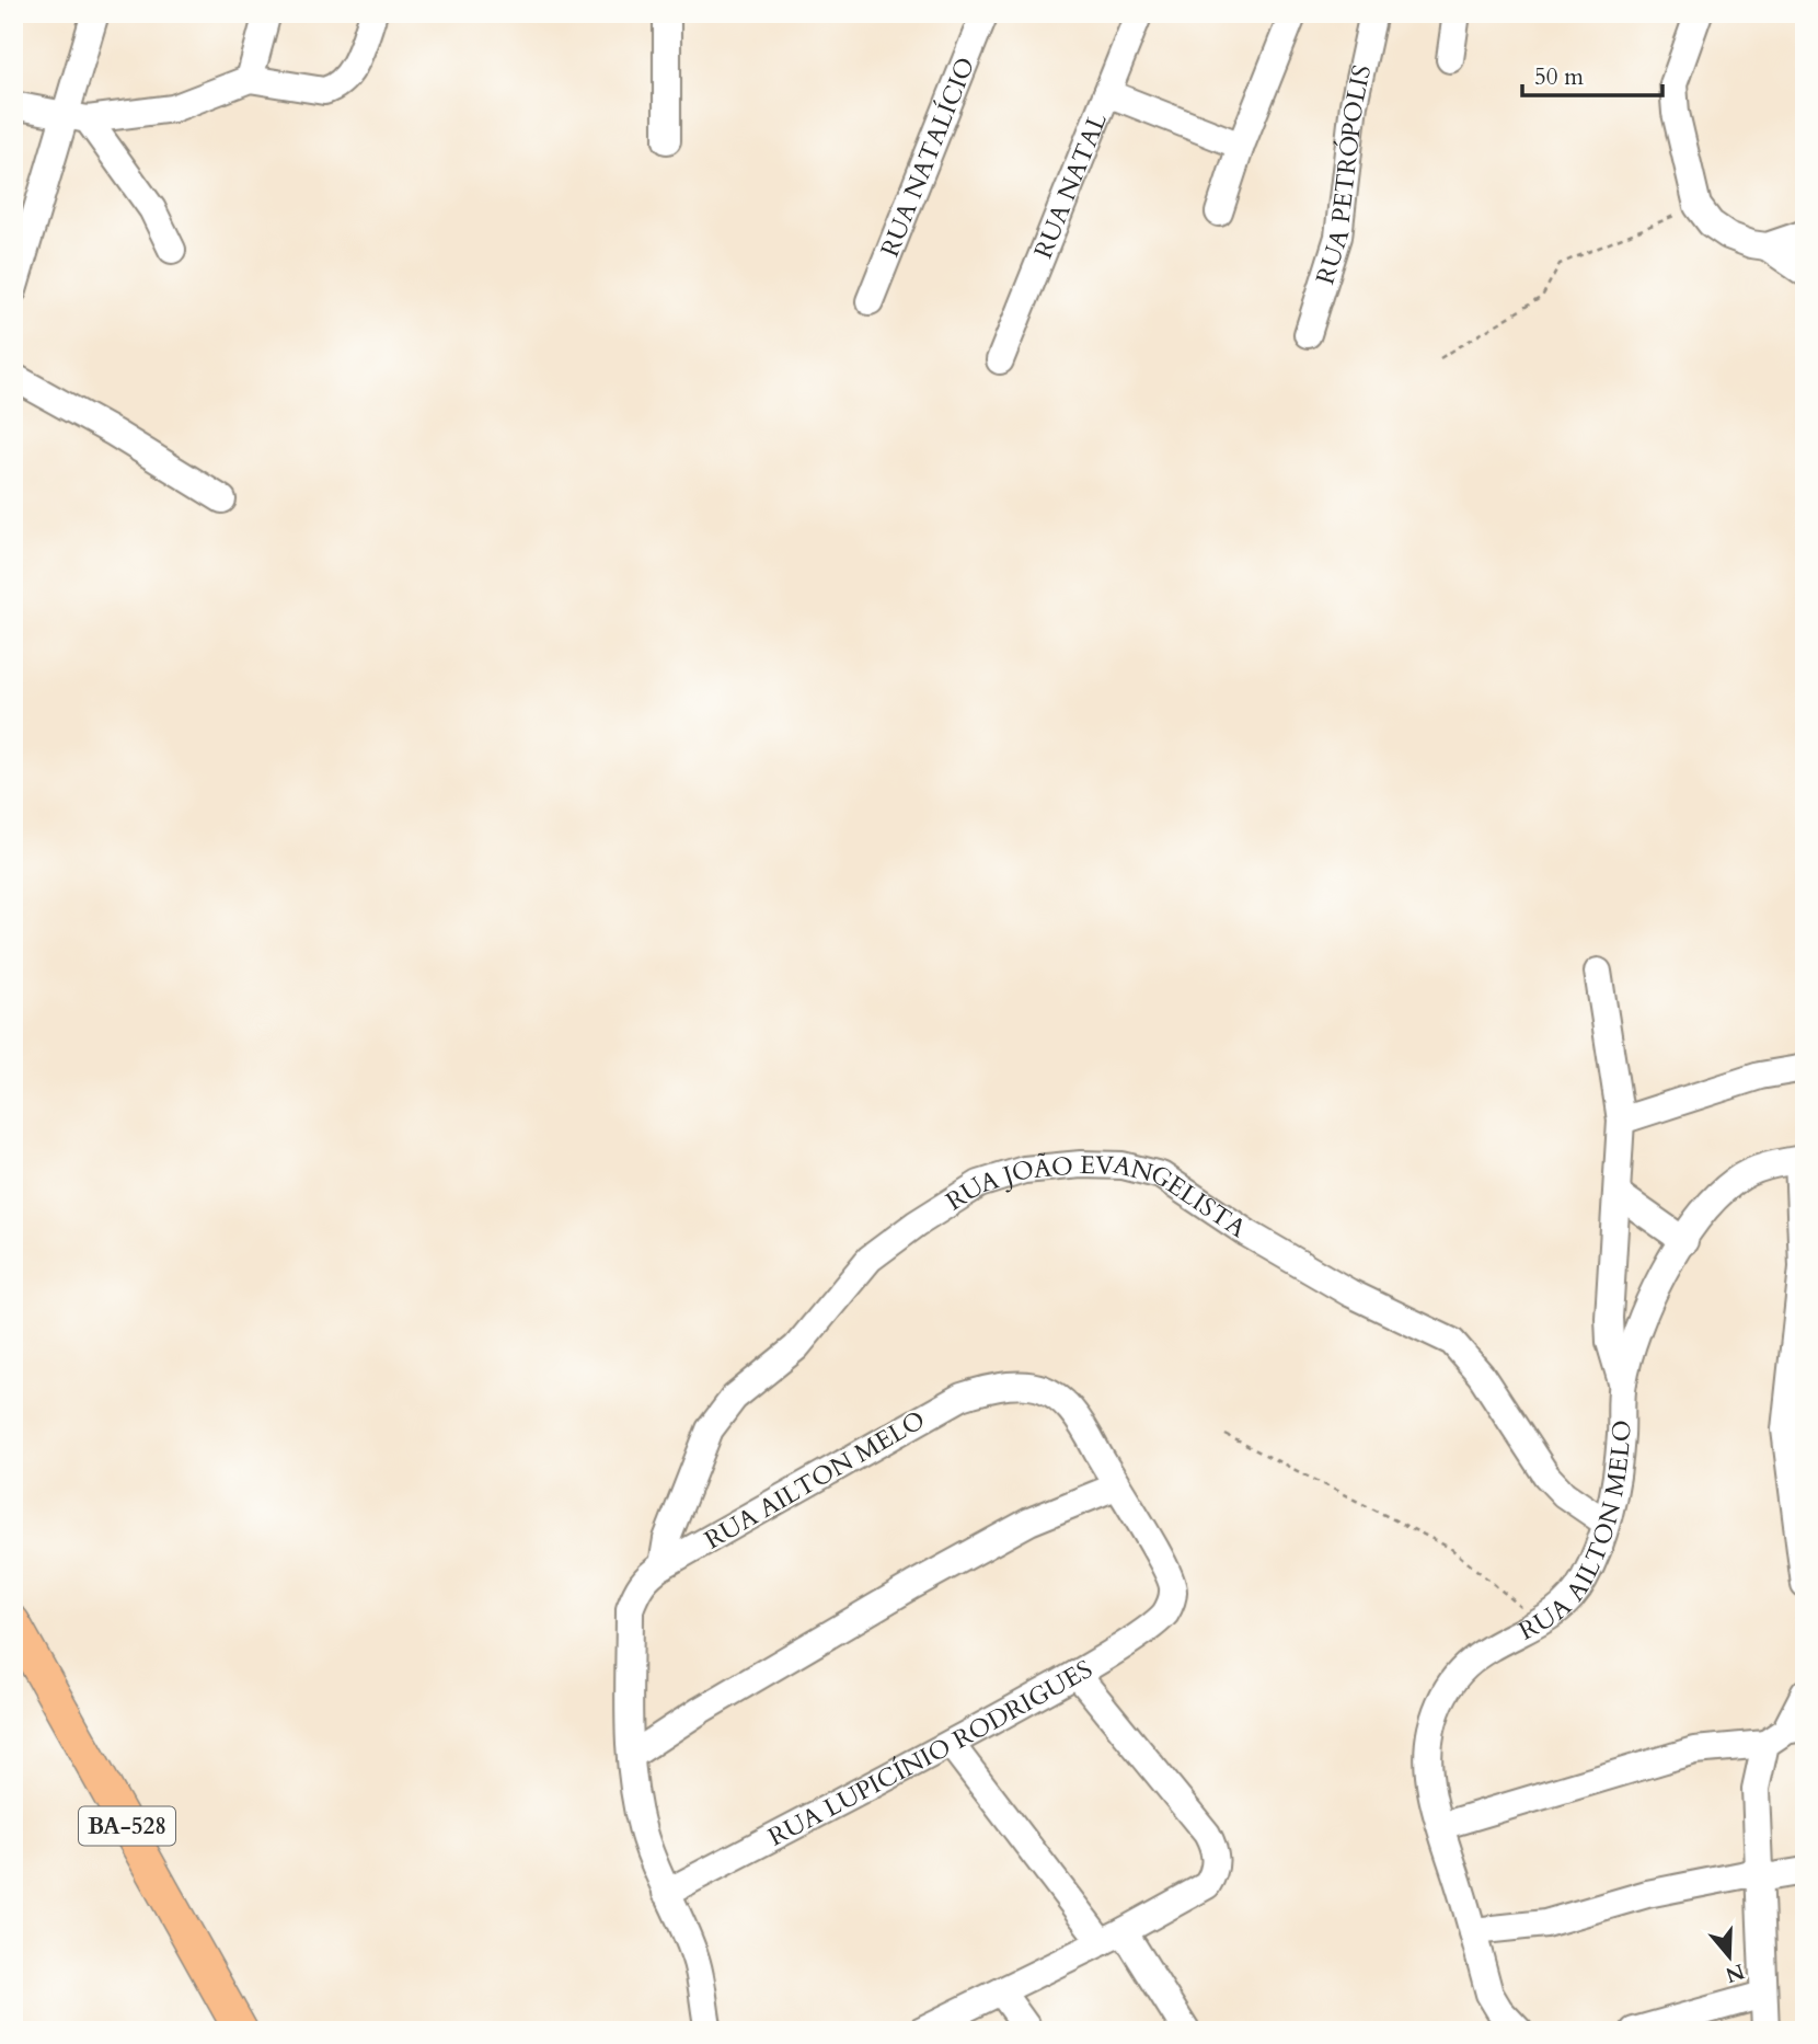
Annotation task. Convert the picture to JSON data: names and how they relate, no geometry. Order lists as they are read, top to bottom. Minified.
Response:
{"streets":{"main road":["BA-528"],"street":["RUA NATALÍCIO","RUA PETRÓPOLIS","RUA NATAL","RUA JOÃO EVANGELISTA","RUA AILTON MELO","RUA LUPICÍNIO RODRIGUES"]},"crossings":[["RUA JOÃO EVANGELISTA","RUA AILTON MELO"],["RUA AILTON MELO","RUA LUPICÍNIO RODRIGUES"]],"scale_bar":"50 m","north":"bottom"}
